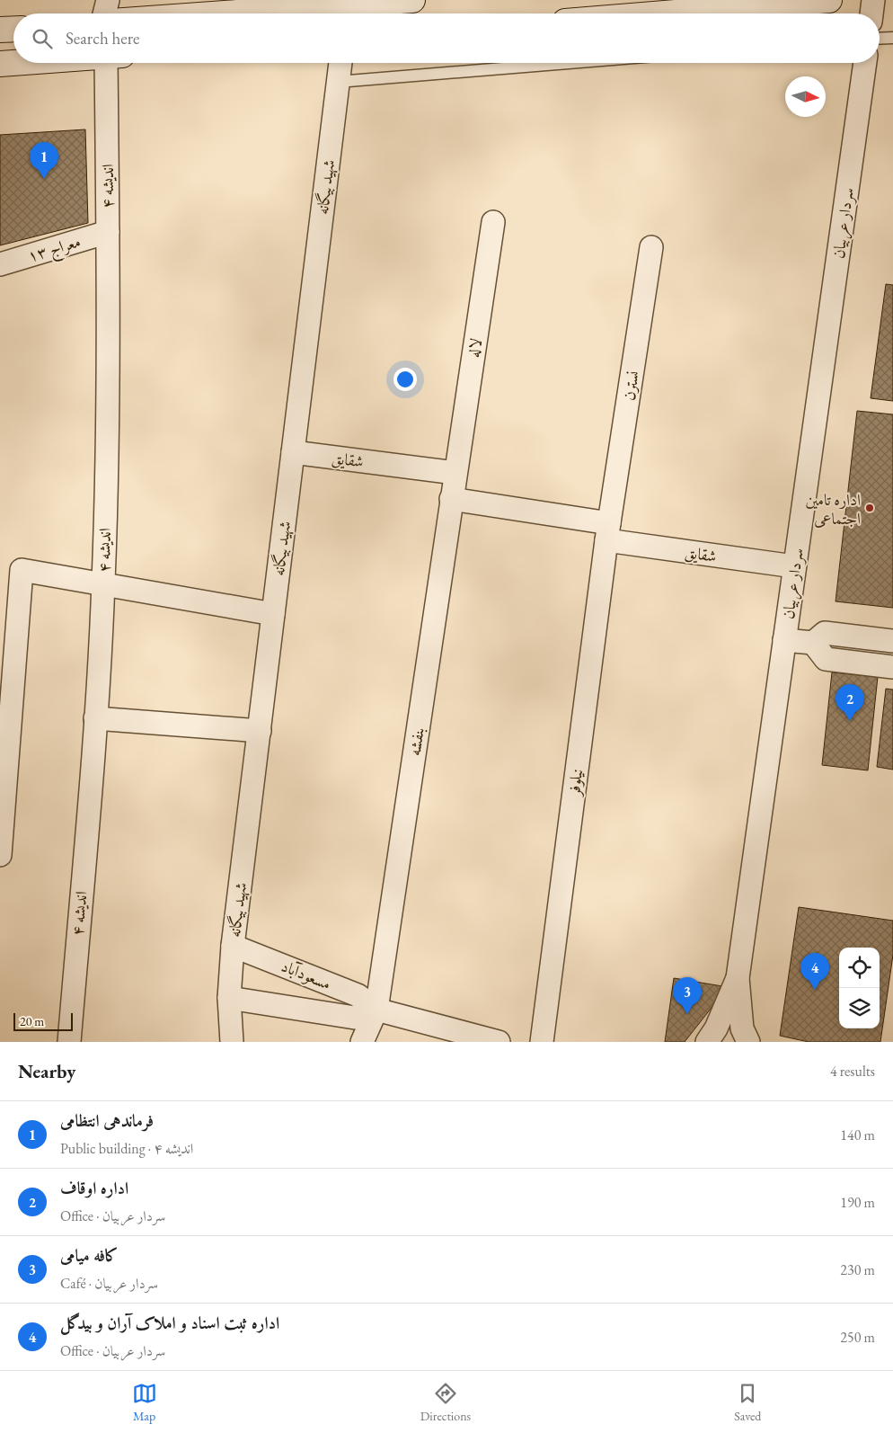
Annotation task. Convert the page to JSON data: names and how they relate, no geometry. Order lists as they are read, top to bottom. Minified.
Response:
{"streets":{"street":["اندیشه ۴","شهید بیگانه","سردار عربیان","معراج ۱۳","لاله","نسترن","شقایق","بنفشه","نیلوفر","مسعودآباد"]},"crossings":[["اندیشه ۴","معراج ۱۳"],["شهید بیگانه","شقایق"],["شهید بیگانه","مسعودآباد"],["سردار عربیان","شقایق"],["لاله","شقایق"],["لاله","بنفشه"],["نسترن","شقایق"],["نسترن","نیلوفر"],["شقایق","بنفشه"],["شقایق","نیلوفر"],["بنفشه","مسعودآباد"]],"places":["اداره تامین اجتماعی"],"scale_bar":"20 m","north":"right","page":{"search":"Search here","pins":["1","2","4","3"],"scale":"20 m","heading":["Nearby","4 results"],"list":[{"mark":"1","name":"فرماندهی انتظامی","note":"Public building · اندیشه ۴","value":"140 m"},{"mark":"2","name":"اداره اوقاف","note":"Office · سردار عربیان","value":"190 m"},{"mark":"3","name":"کافه میامی","note":"Café · سردار عربیان","value":"230 m"},{"mark":"4","name":"اداره ثبت اسناد و املاک آران و بیدگل","note":"Office · سردار عربیان","value":"250 m"}],"nav":["Map","Directions","Saved"]}}
